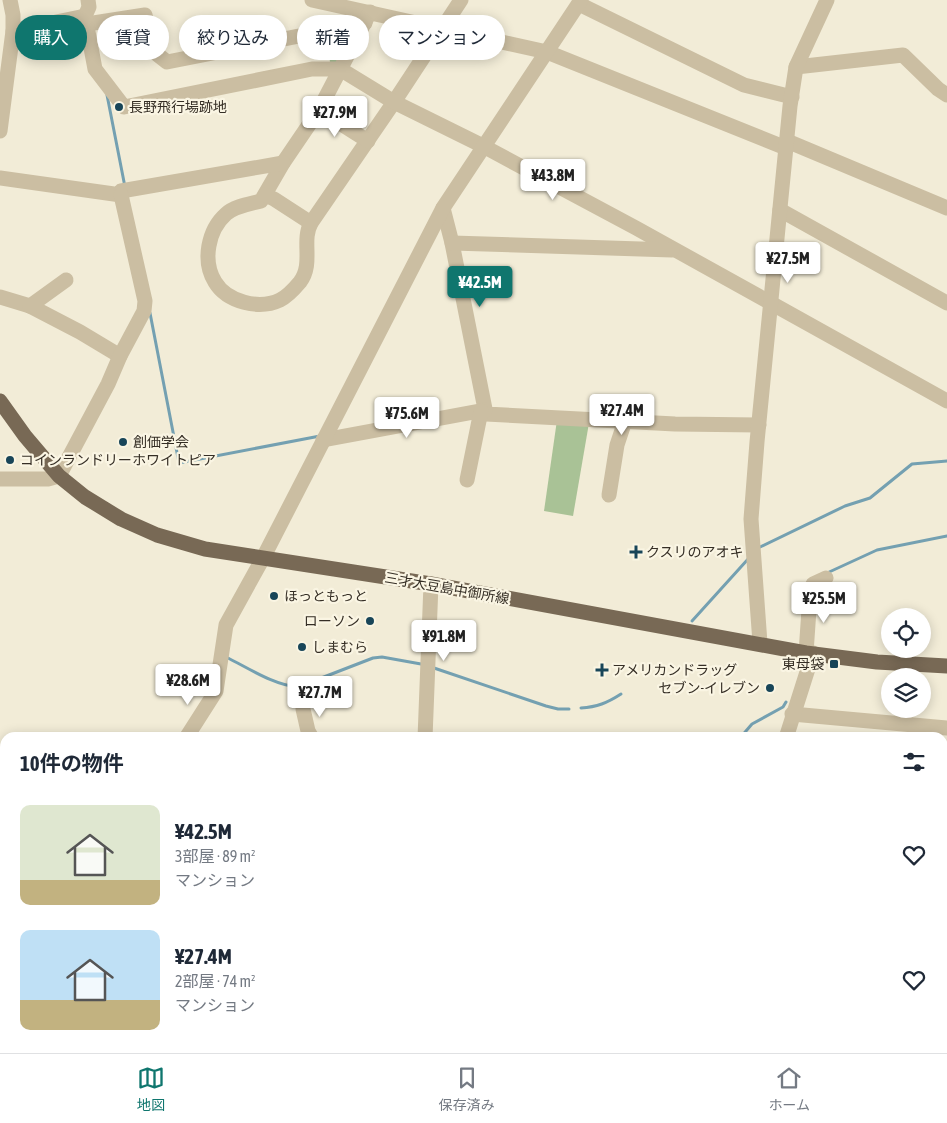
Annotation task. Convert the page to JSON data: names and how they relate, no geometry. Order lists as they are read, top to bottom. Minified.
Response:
{"streets":{"main road":["三才大豆島中御所線"]},"places":{"other":["長野飛行場跡地","創価学会","コインランドリーホワイトピア","ほっともっと","ローソン","しまむら","セブン-イレブン"],"health":["クスリのアオキ","アメリカンドラッグ"],"transit":["東母袋"]},"page":{"chip":["購入","賃貸","絞り込み","新着","マンション"],"price":["¥27.9M","¥43.8M","¥27.5M","¥42.5M","¥27.4M","¥75.6M","¥25.5M","¥91.8M","¥28.6M","¥27.7M"],"heading":"10件の物件","list":[{"name":"¥42.5M","note":"3部屋 · 89 m² · マンション"},{"name":"¥27.4M","note":"2部屋 · 74 m² · マンション"}],"tabs":["地図","保存済み","ホーム"]}}
